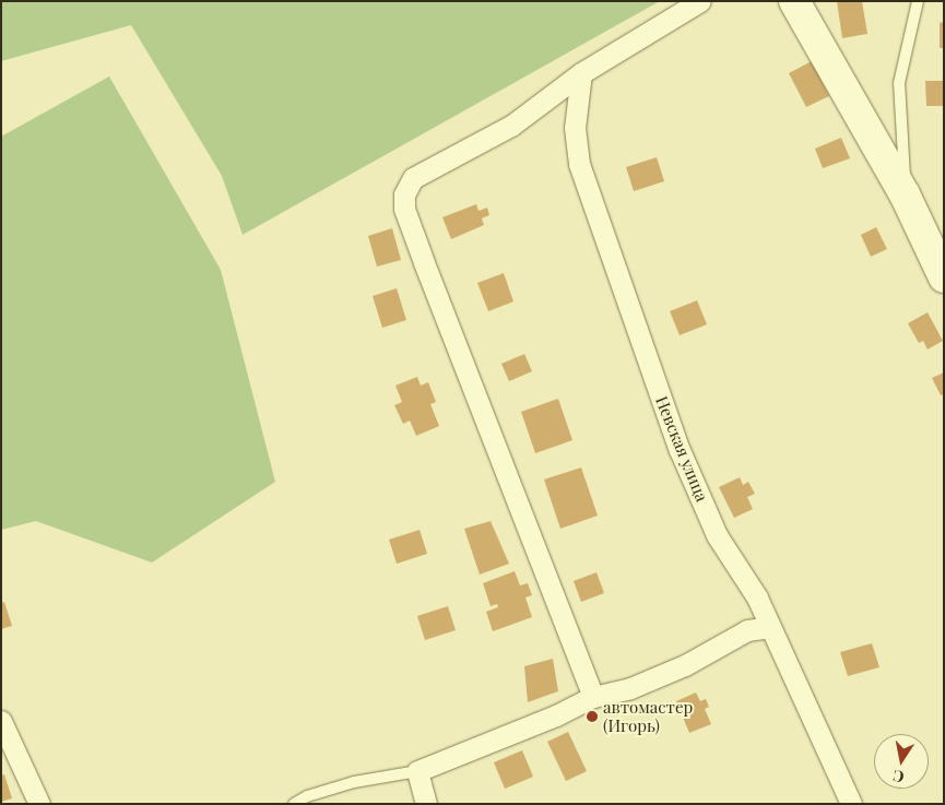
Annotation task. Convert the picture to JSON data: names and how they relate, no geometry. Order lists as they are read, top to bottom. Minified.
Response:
{"streets":{"street":["Невская улица"]},"places":["автомастер (Игорь)"],"north":"bottom"}
